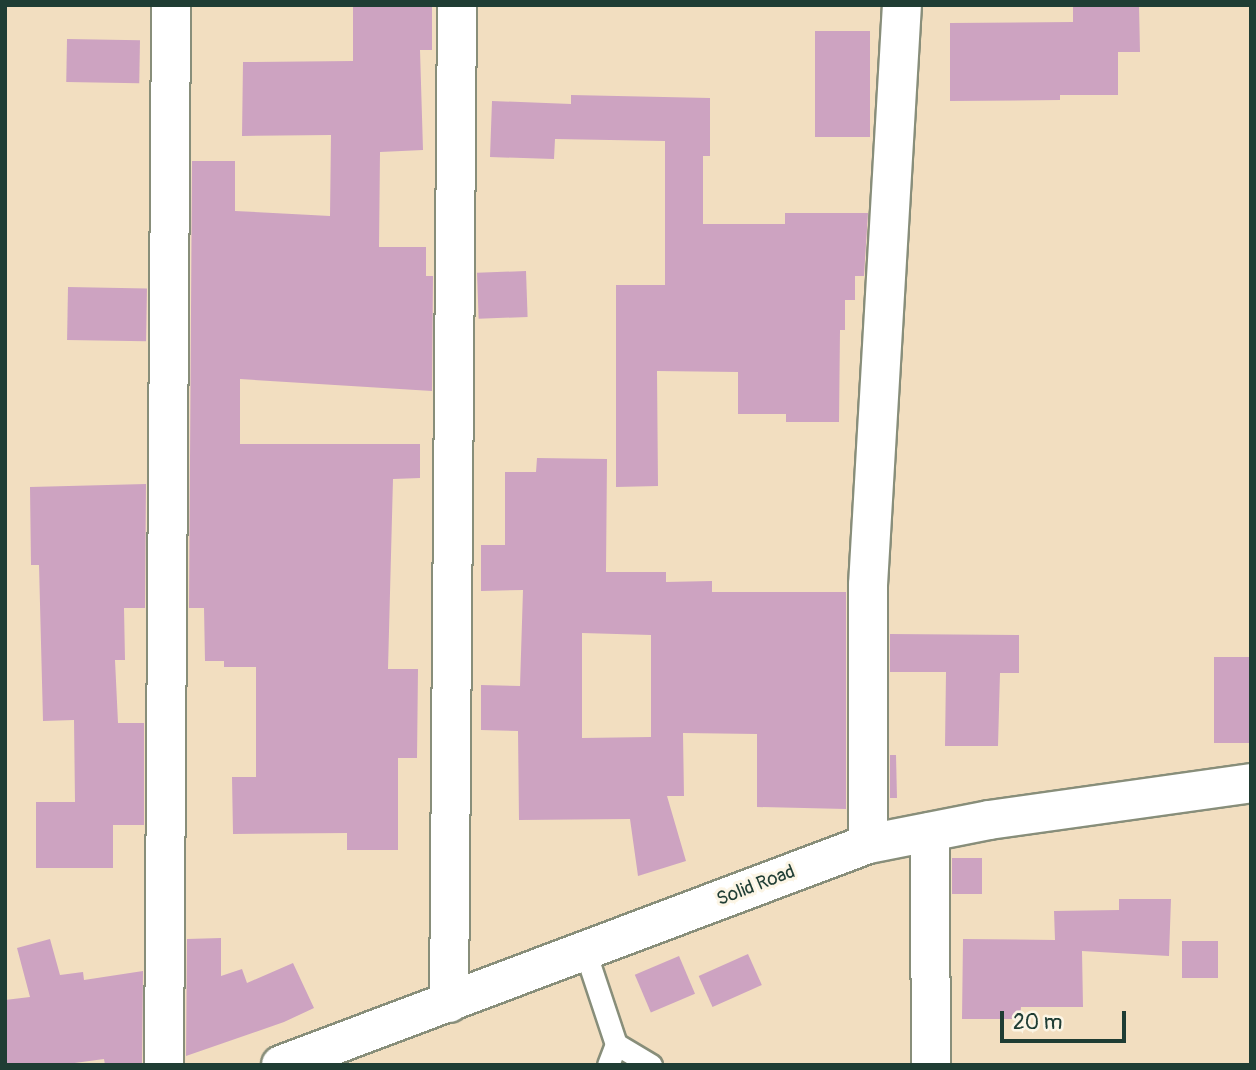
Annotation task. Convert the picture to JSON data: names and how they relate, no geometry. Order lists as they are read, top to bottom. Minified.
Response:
{"streets":{"street":["Solid Road"]},"scale_bar":"20 m"}
